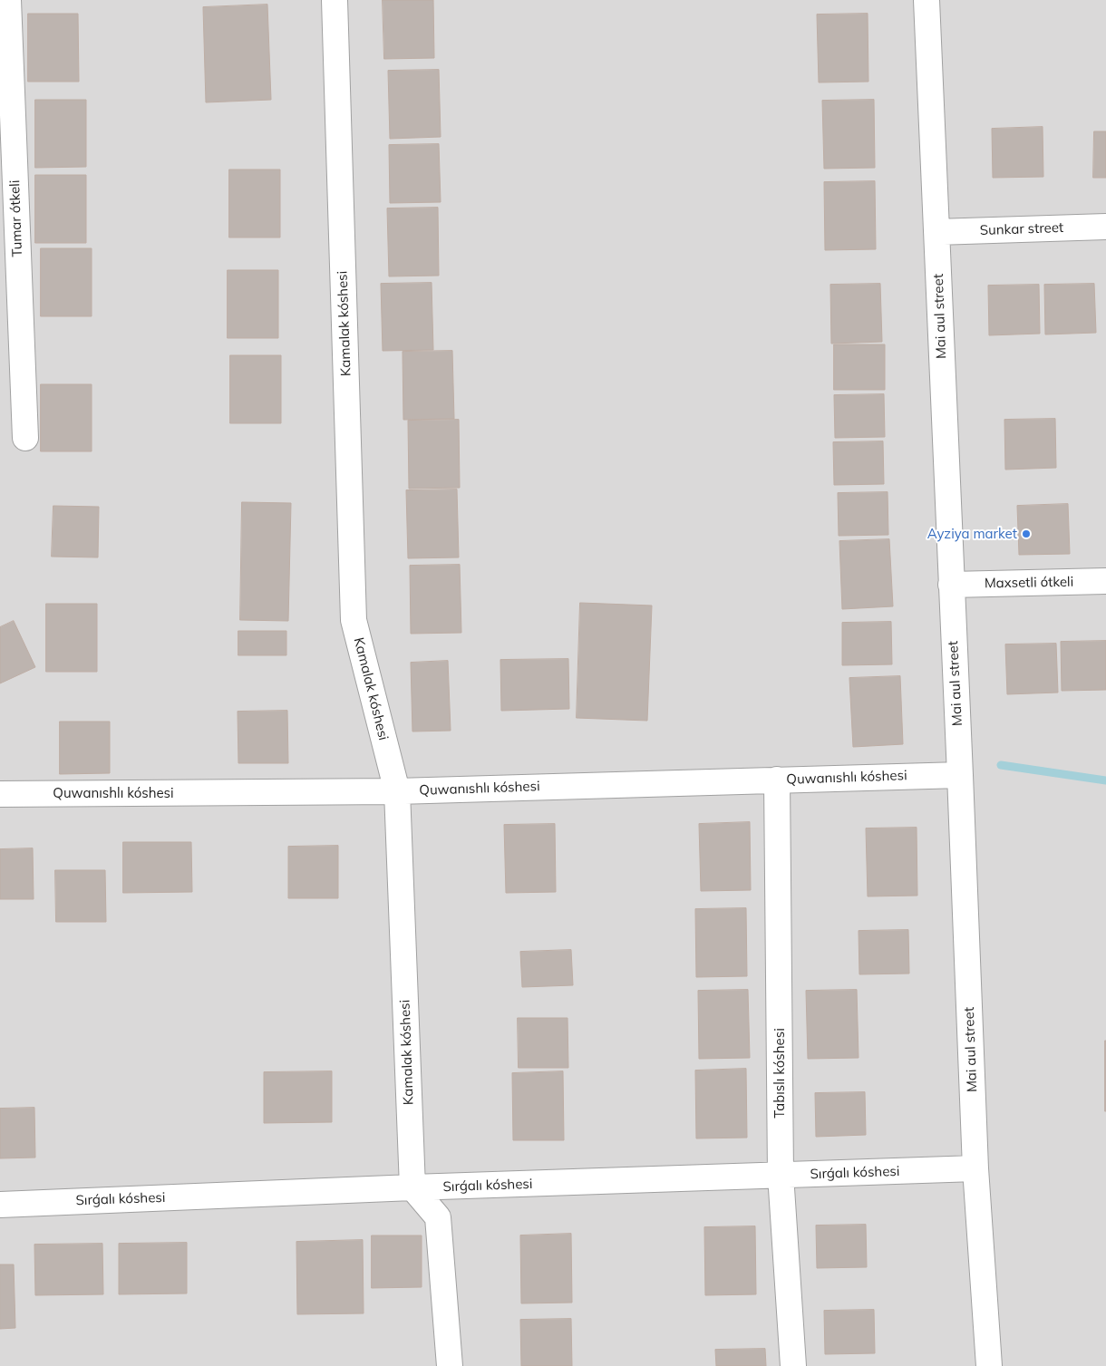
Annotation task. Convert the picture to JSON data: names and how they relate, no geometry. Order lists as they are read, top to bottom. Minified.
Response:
{"streets":{"street":["Tumar ótkeli","Sunkar street","Mai aul street","Kamalak kóshesi","Maxsetli ótkeli","Quwanıshlı kóshesi","Tabıslı kóshesi","Sırǵalı kóshesi"]},"crossings":[["Sunkar street","Mai aul street"],["Mai aul street","Maxsetli ótkeli"],["Mai aul street","Quwanıshlı kóshesi"],["Mai aul street","Sırǵalı kóshesi"],["Kamalak kóshesi","Quwanıshlı kóshesi"],["Kamalak kóshesi","Sırǵalı kóshesi"],["Quwanıshlı kóshesi","Tabıslı kóshesi"],["Tabıslı kóshesi","Sırǵalı kóshesi"]],"places":["Ayziya market"]}
